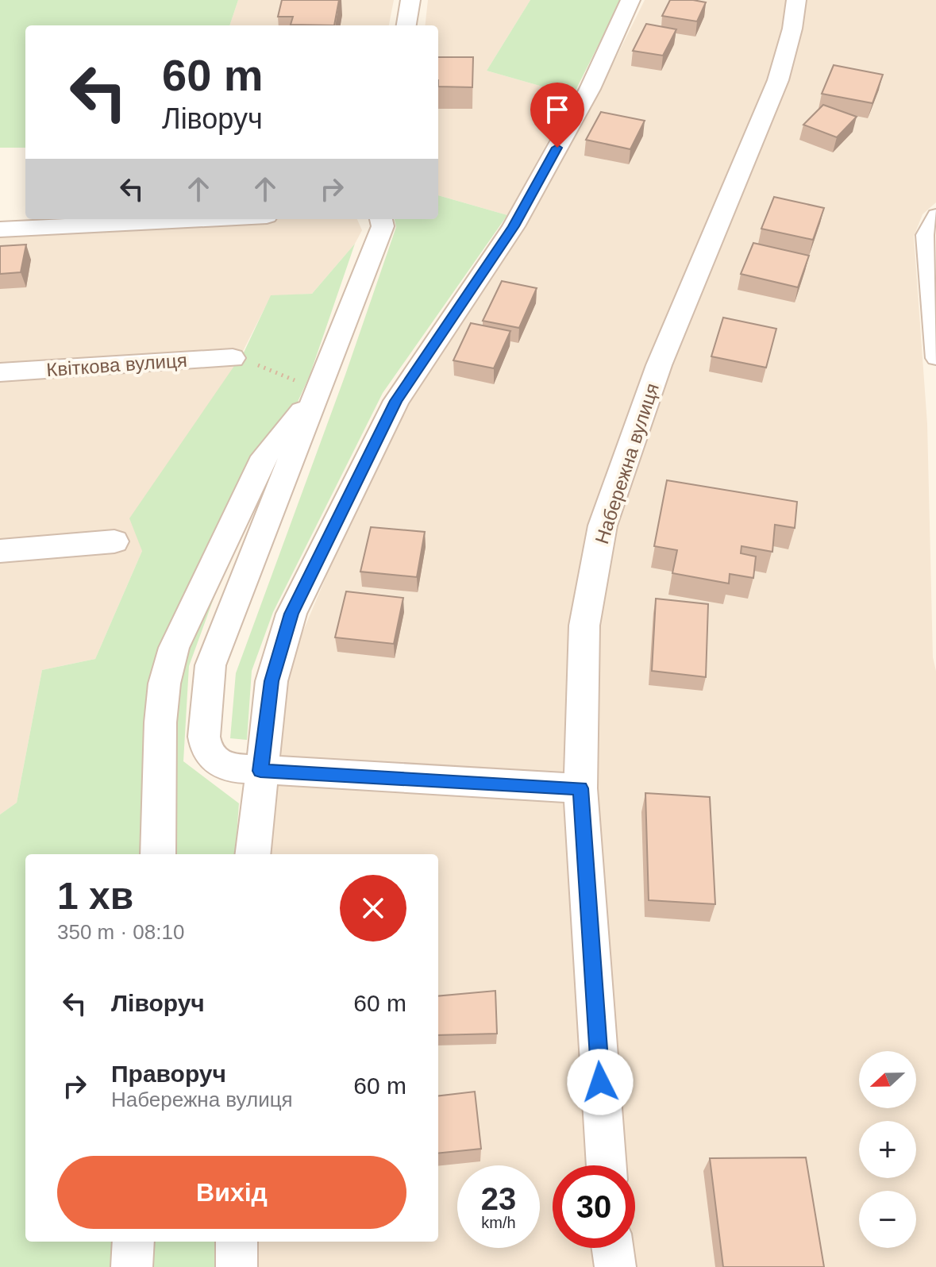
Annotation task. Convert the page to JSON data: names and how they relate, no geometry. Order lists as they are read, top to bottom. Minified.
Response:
{"streets":{"street":["Квіткова вулиця","Набережна вулиця"]},"north":"left","page":{"turn":["60 m","Ліворуч"],"heading":["1 хв","350 m · 08:10"],"list":[{"name":"Ліворуч","value":"60 m"},{"name":"Праворуч","note":"Набережна вулиця","value":"60 m"}],"map_buttons":["+","−"],"buttons":"Вихід","speed":"23 km/h","limit":"30"}}
